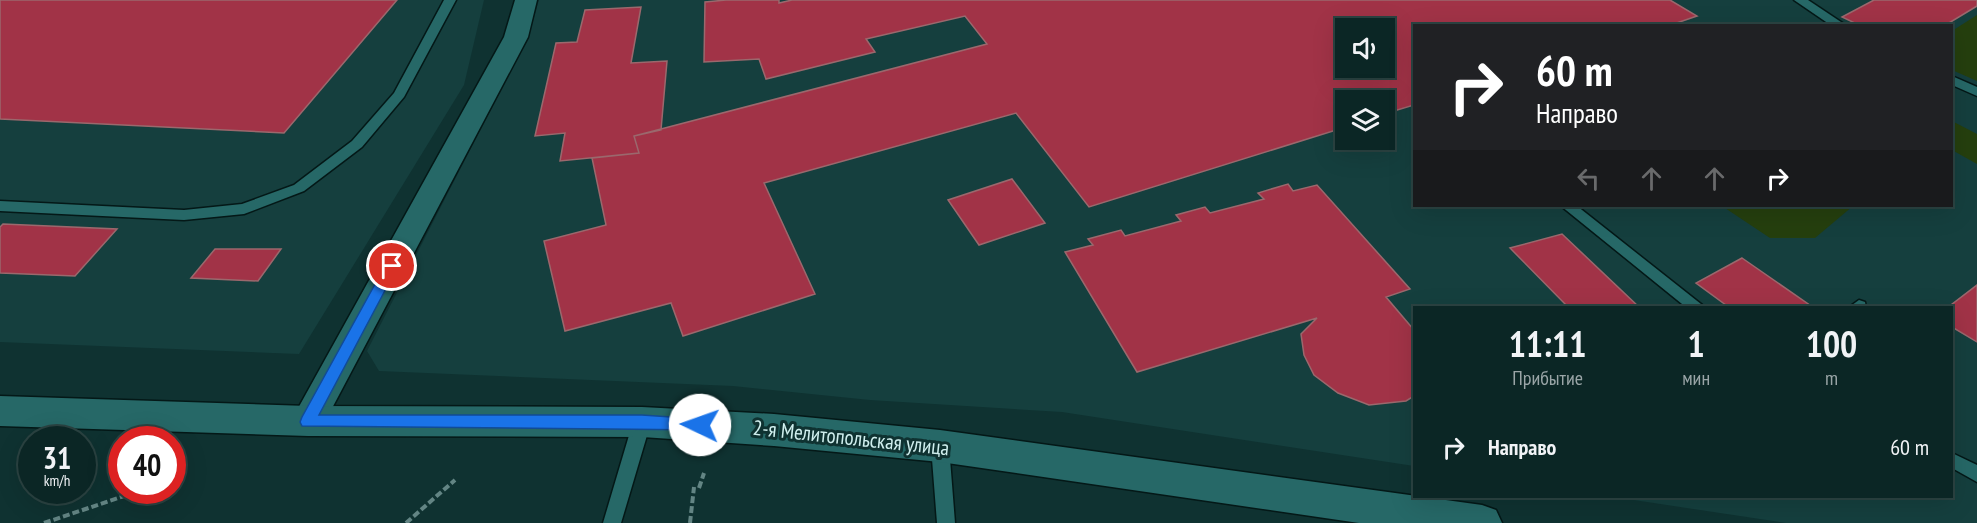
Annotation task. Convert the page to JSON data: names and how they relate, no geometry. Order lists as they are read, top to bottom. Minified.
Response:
{"streets":{"street":["2-я Мелитопольская улица"]},"page":{"turn":["60 m","Направо"],"eta":["11:11","Прибытие","1","мин","100","m"],"list":[{"name":"Направо","value":"60 m"}],"speed":"31 km/h","limit":"40"}}
